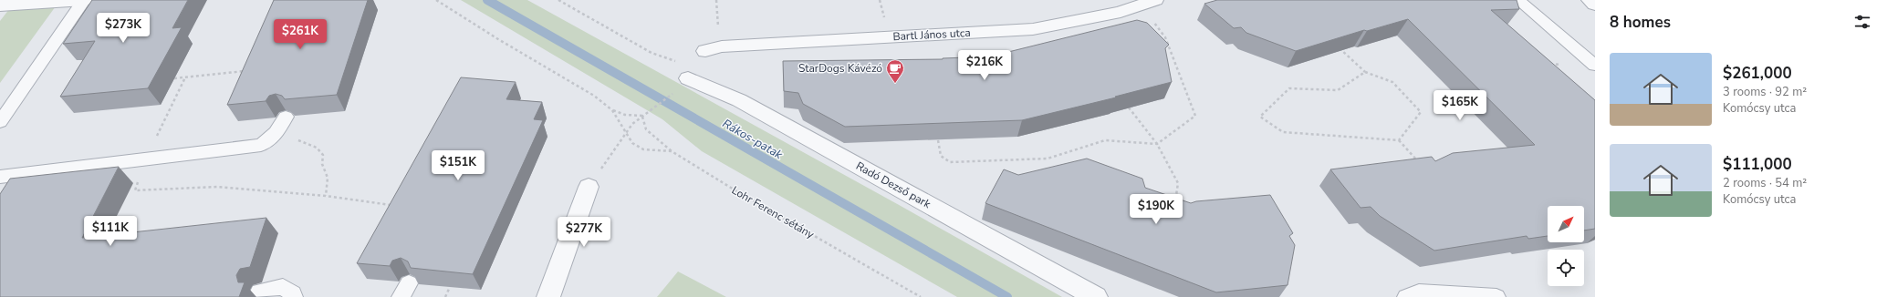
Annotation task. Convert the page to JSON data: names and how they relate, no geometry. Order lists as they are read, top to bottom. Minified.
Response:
{"streets":{"street":["Bartl János utca","Radó Dezső park"],"path":["Lohr Ferenc sétány"]},"water":["Rákos-patak"],"places":{"cafe":["StarDogs Kávézó"]},"north":"top right","page":{"heading":"8 homes","price":["$273K","$261K","$216K","$165K","$151K","$190K","$111K","$277K"],"list":[{"name":"$261,000","note":"3 rooms · 92 m² · Komócsy utca"},{"name":"$111,000","note":"2 rooms · 54 m² · Komócsy utca"}]}}
